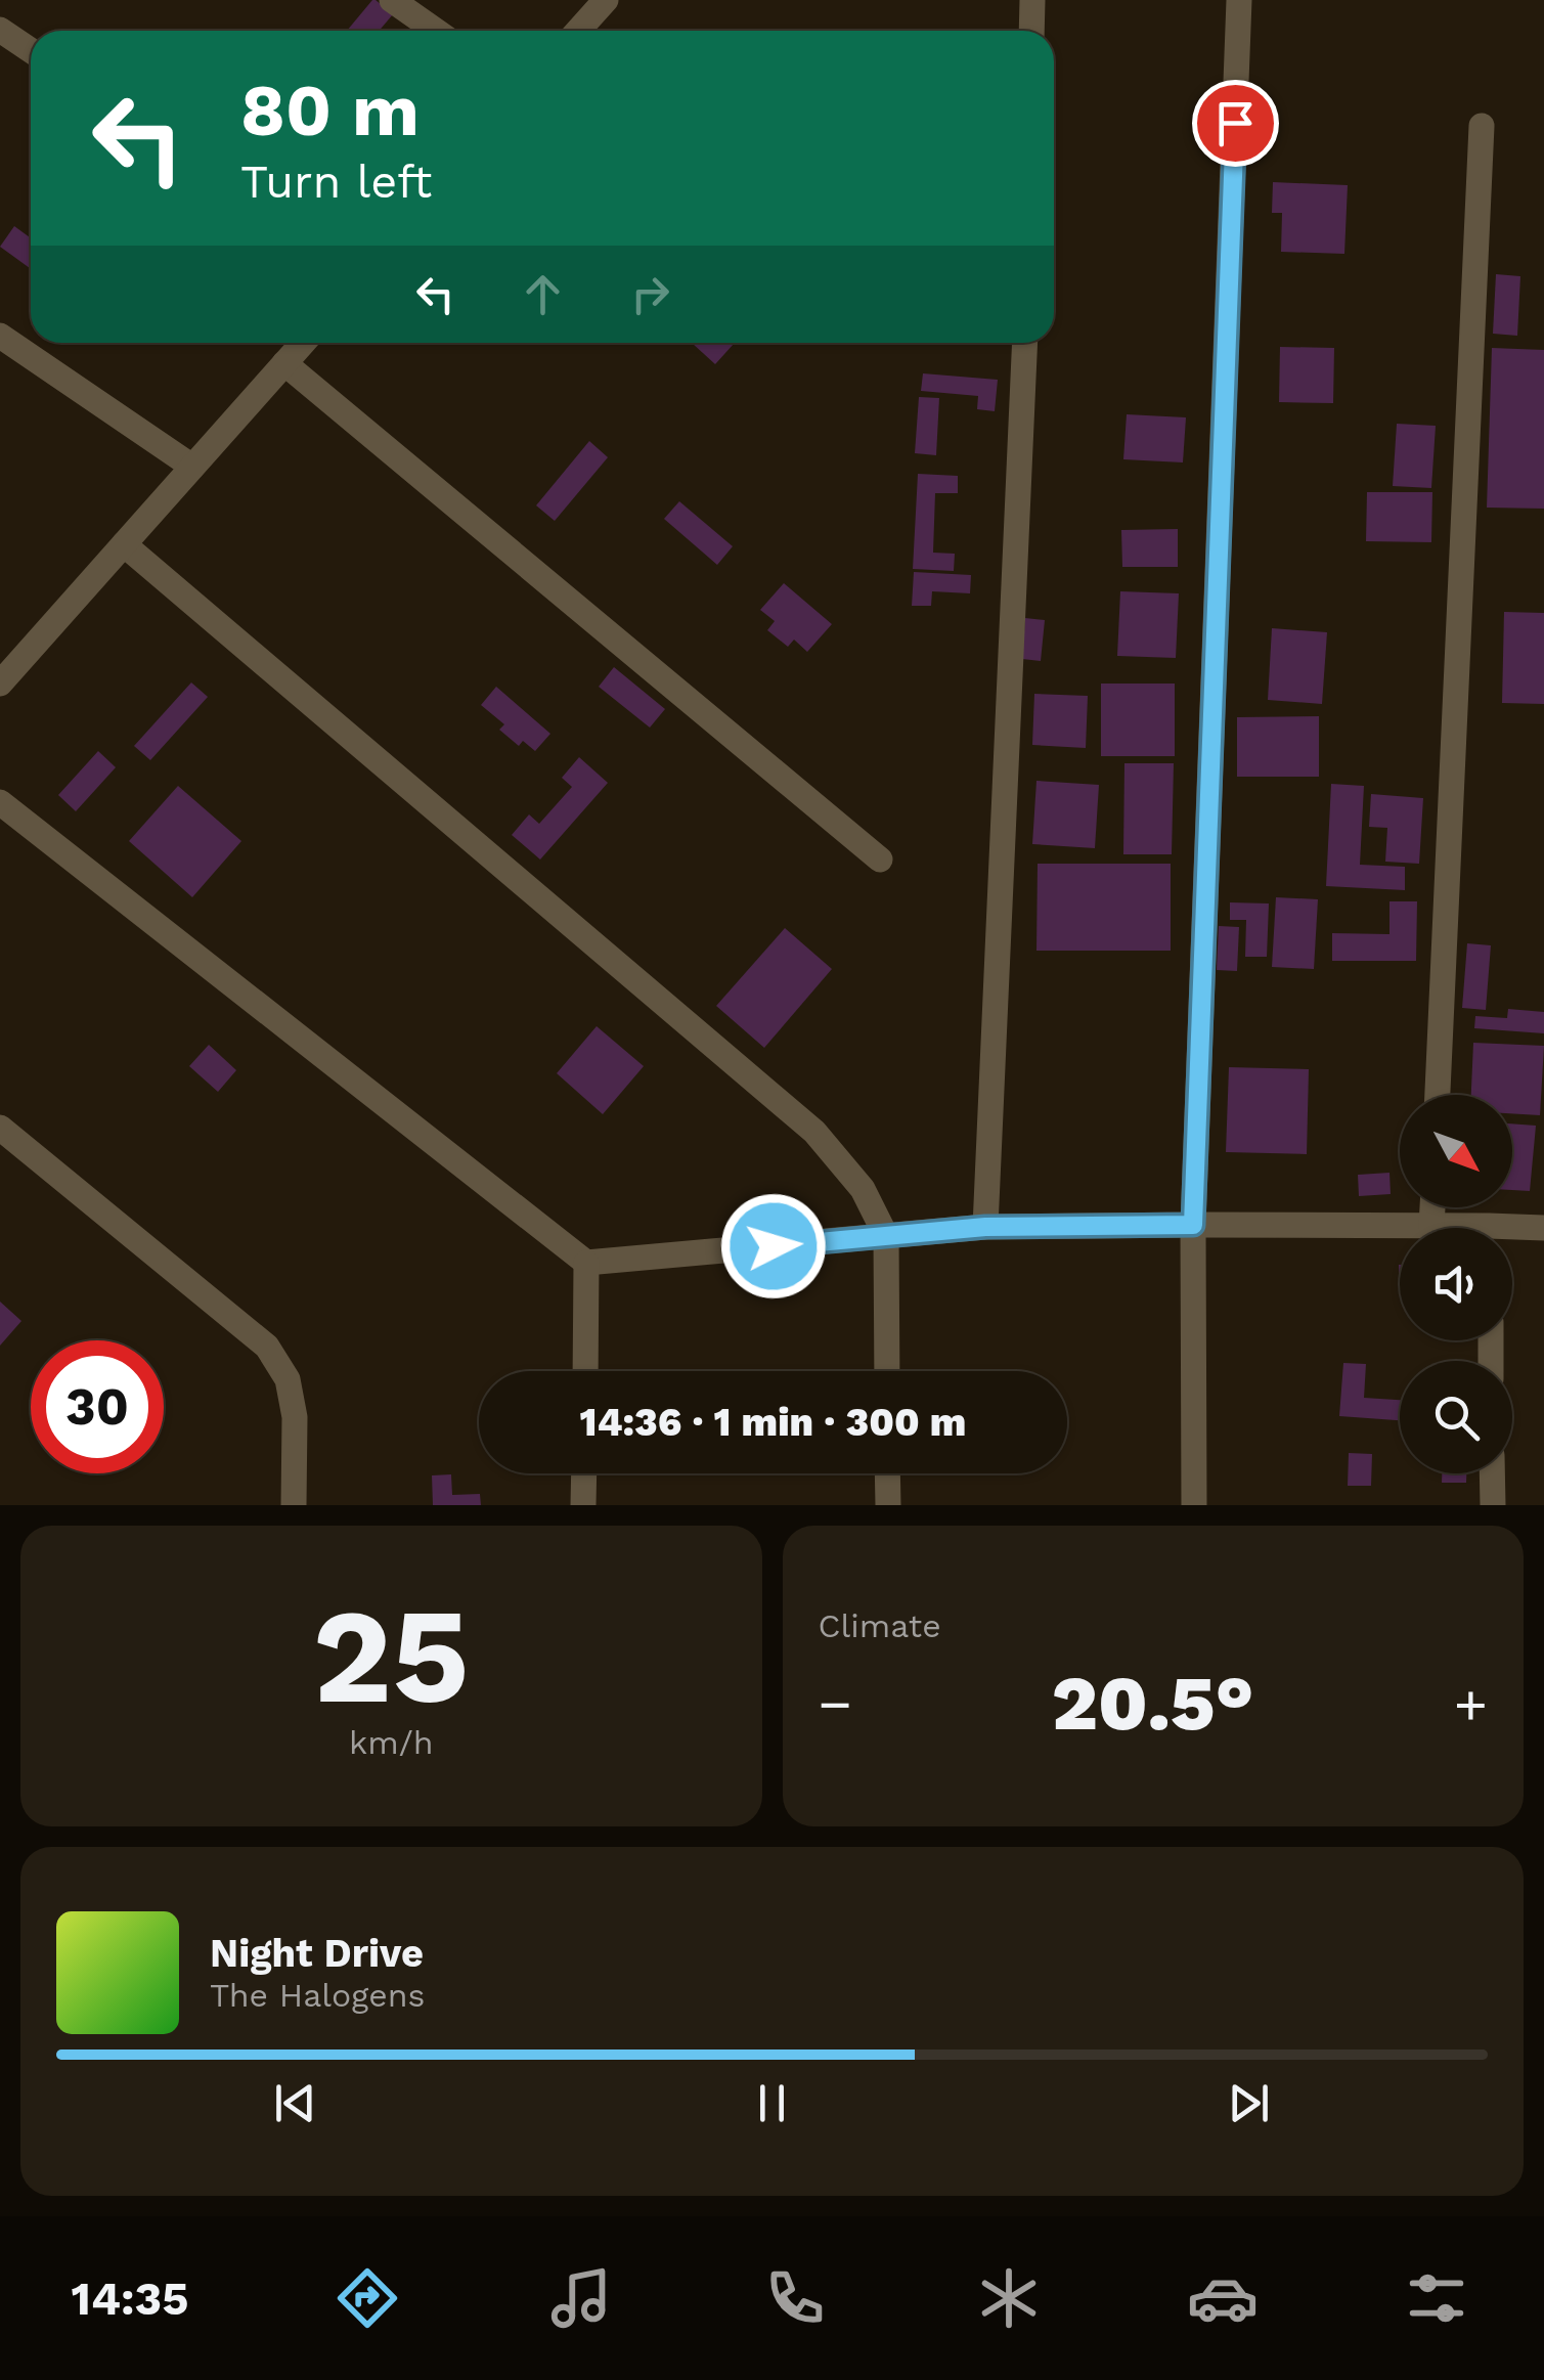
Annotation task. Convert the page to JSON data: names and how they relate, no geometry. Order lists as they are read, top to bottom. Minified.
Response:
{"north":"bottom right","page":{"turn":["80 m","Turn left"],"limit":"30","trip":"14:36 · 1 min · 300 m","tile":[["25","km/h"],"Climate"],"heat":["−","20.5°","+"],"song":["Night Drive","The Halogens"],"tabs":"14:35"}}
